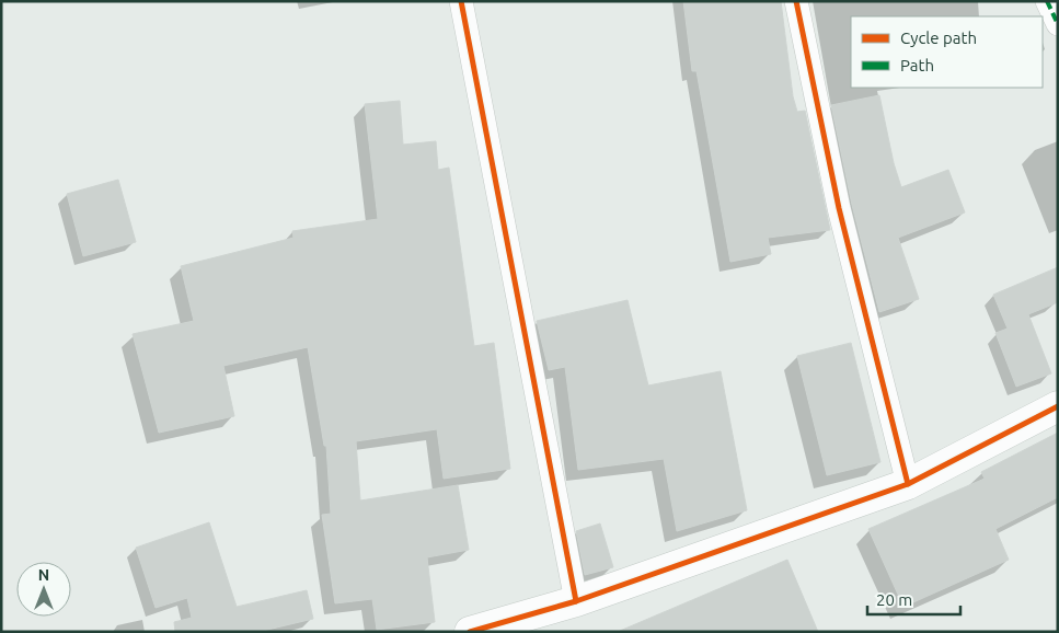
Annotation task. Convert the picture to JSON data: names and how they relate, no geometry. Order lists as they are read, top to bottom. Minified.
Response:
{"legend":["Cycle path","Path"],"scale_bar":"20 m","north":"top"}
